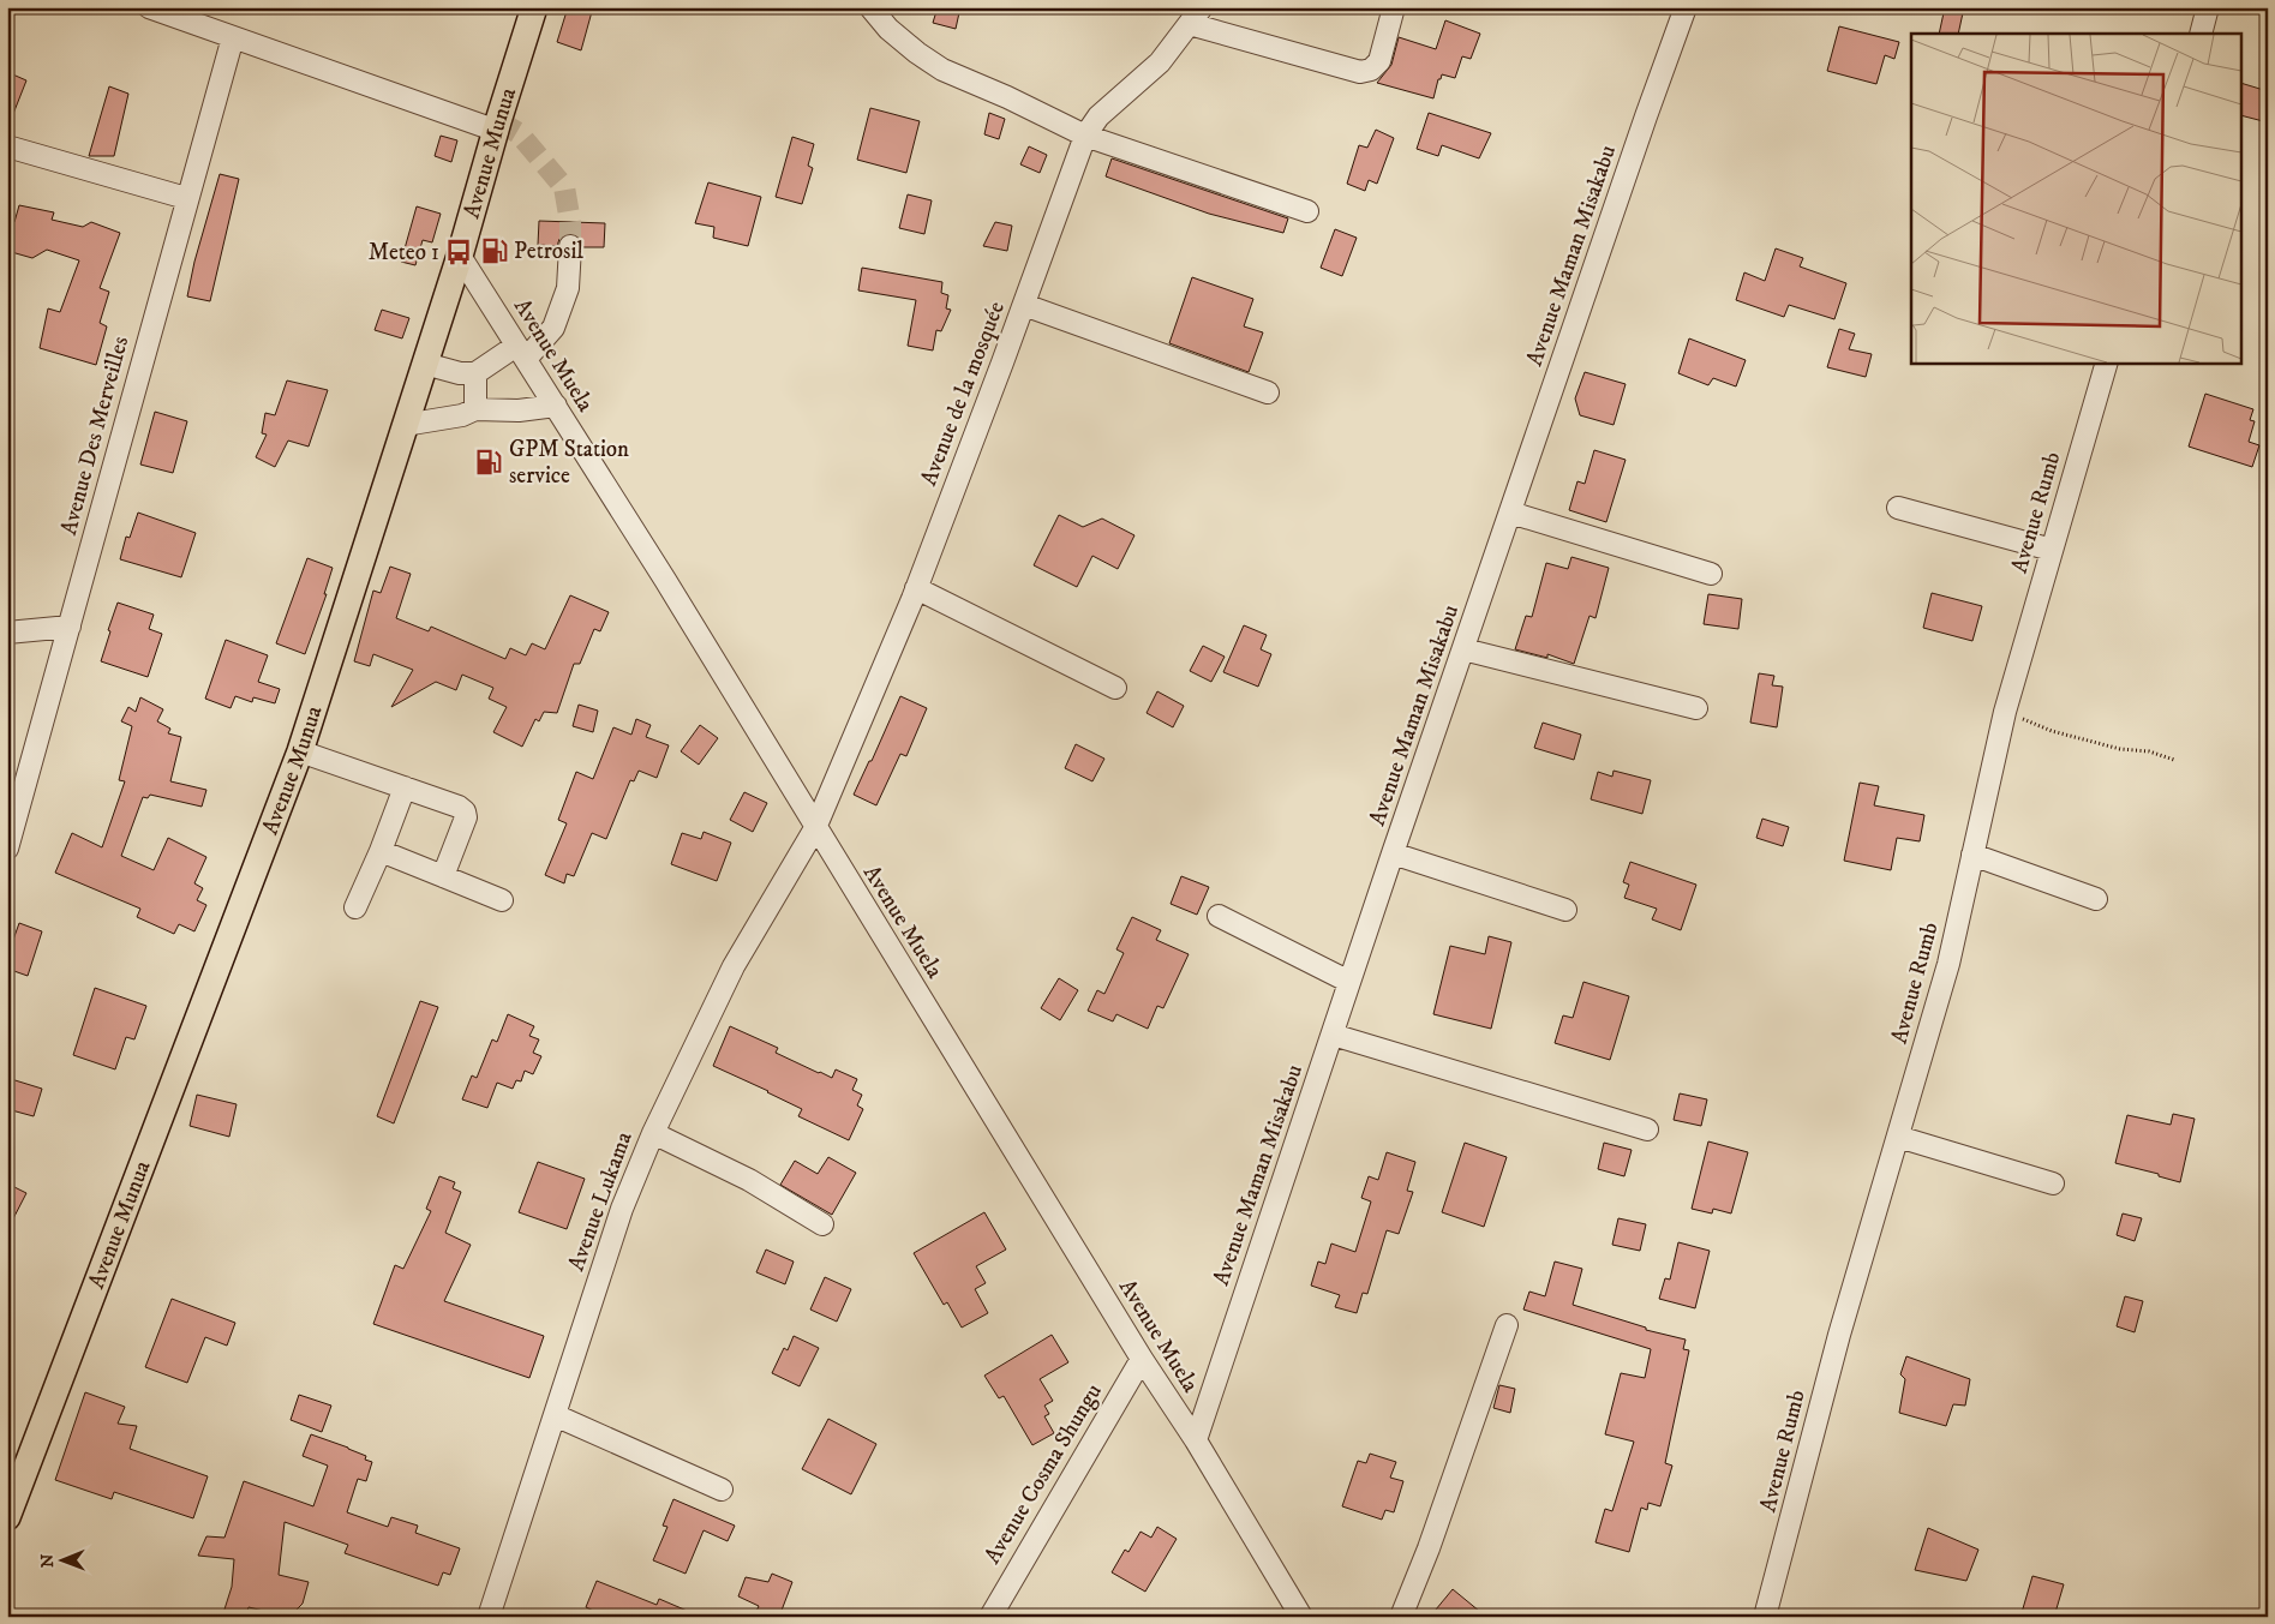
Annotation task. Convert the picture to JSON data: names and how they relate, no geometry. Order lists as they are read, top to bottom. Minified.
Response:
{"streets":{"main road":["Avenue Munua"],"street":["Avenue Maman Misakabu","Avenue Muela","Avenue de la mosquée","Avenue Des Merveilles","Avenue Rumb","Avenue Lukama","Avenue Cosma Shungu"]},"crossings":[["Avenue Munua","Avenue Muela"],["Avenue Maman Misakabu","Avenue Muela"],["Avenue Muela","Avenue de la mosquée"],["Avenue Muela","Avenue Lukama"],["Avenue Muela","Avenue Cosma Shungu"],["Avenue de la mosquée","Avenue Lukama"]],"places":{"fuel station":["Petrosil","GPM Station service"],"bus stop":["Meteo 1"]},"north":"left"}
